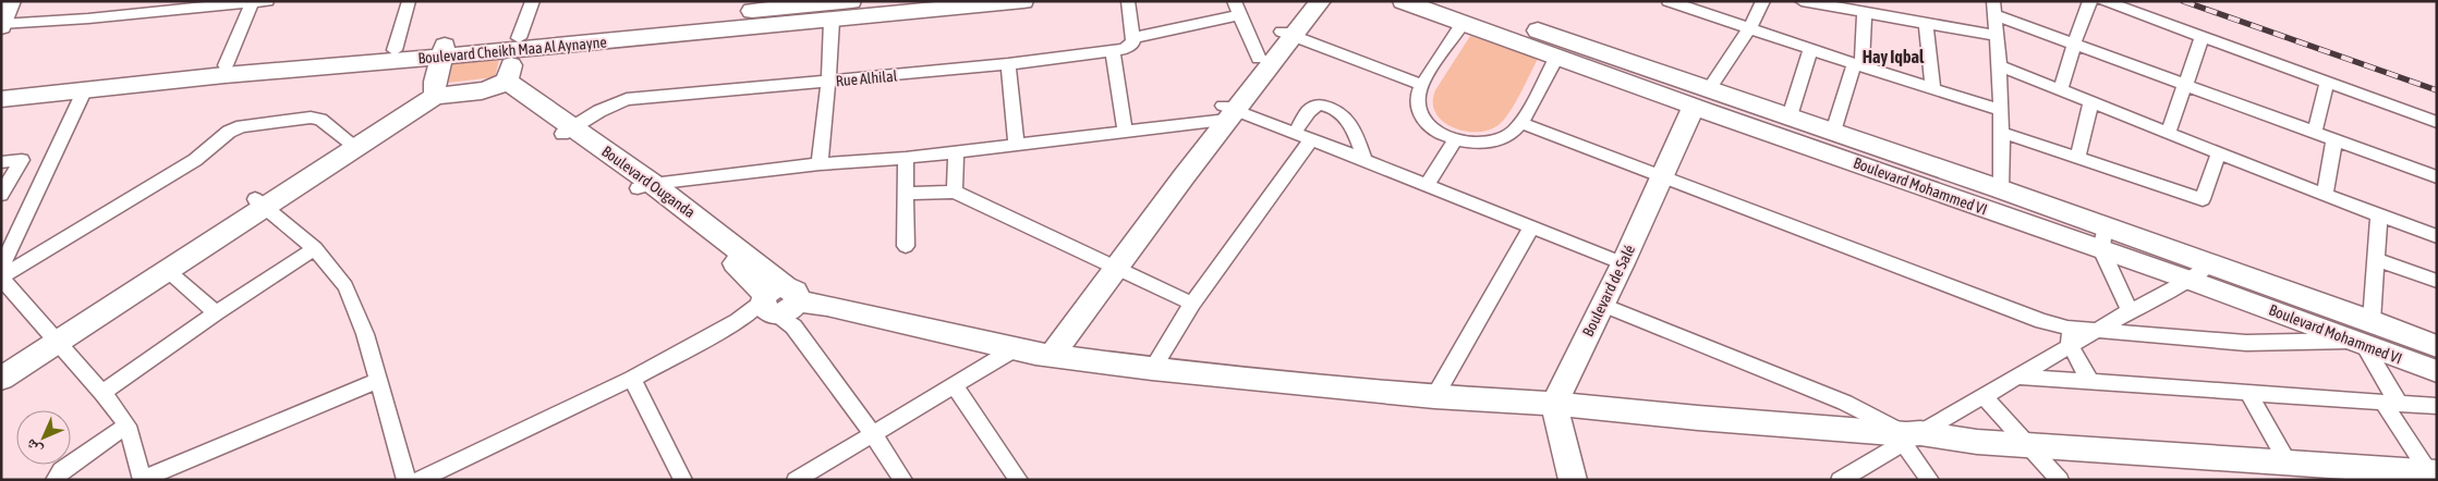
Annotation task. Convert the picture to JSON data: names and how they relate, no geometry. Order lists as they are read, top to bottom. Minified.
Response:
{"streets":{"street":["Boulevard Cheikh Maa Al Aynayne","Rue Alhilal","Boulevard Ouganda","Boulevard Mohammed VI","Boulevard de Salé"]},"crossings":[["Rue Alhilal","Boulevard Ouganda"],["Boulevard Mohammed VI","Boulevard de Salé"]],"districts":["Hay Iqbal"],"north":"bottom left"}
